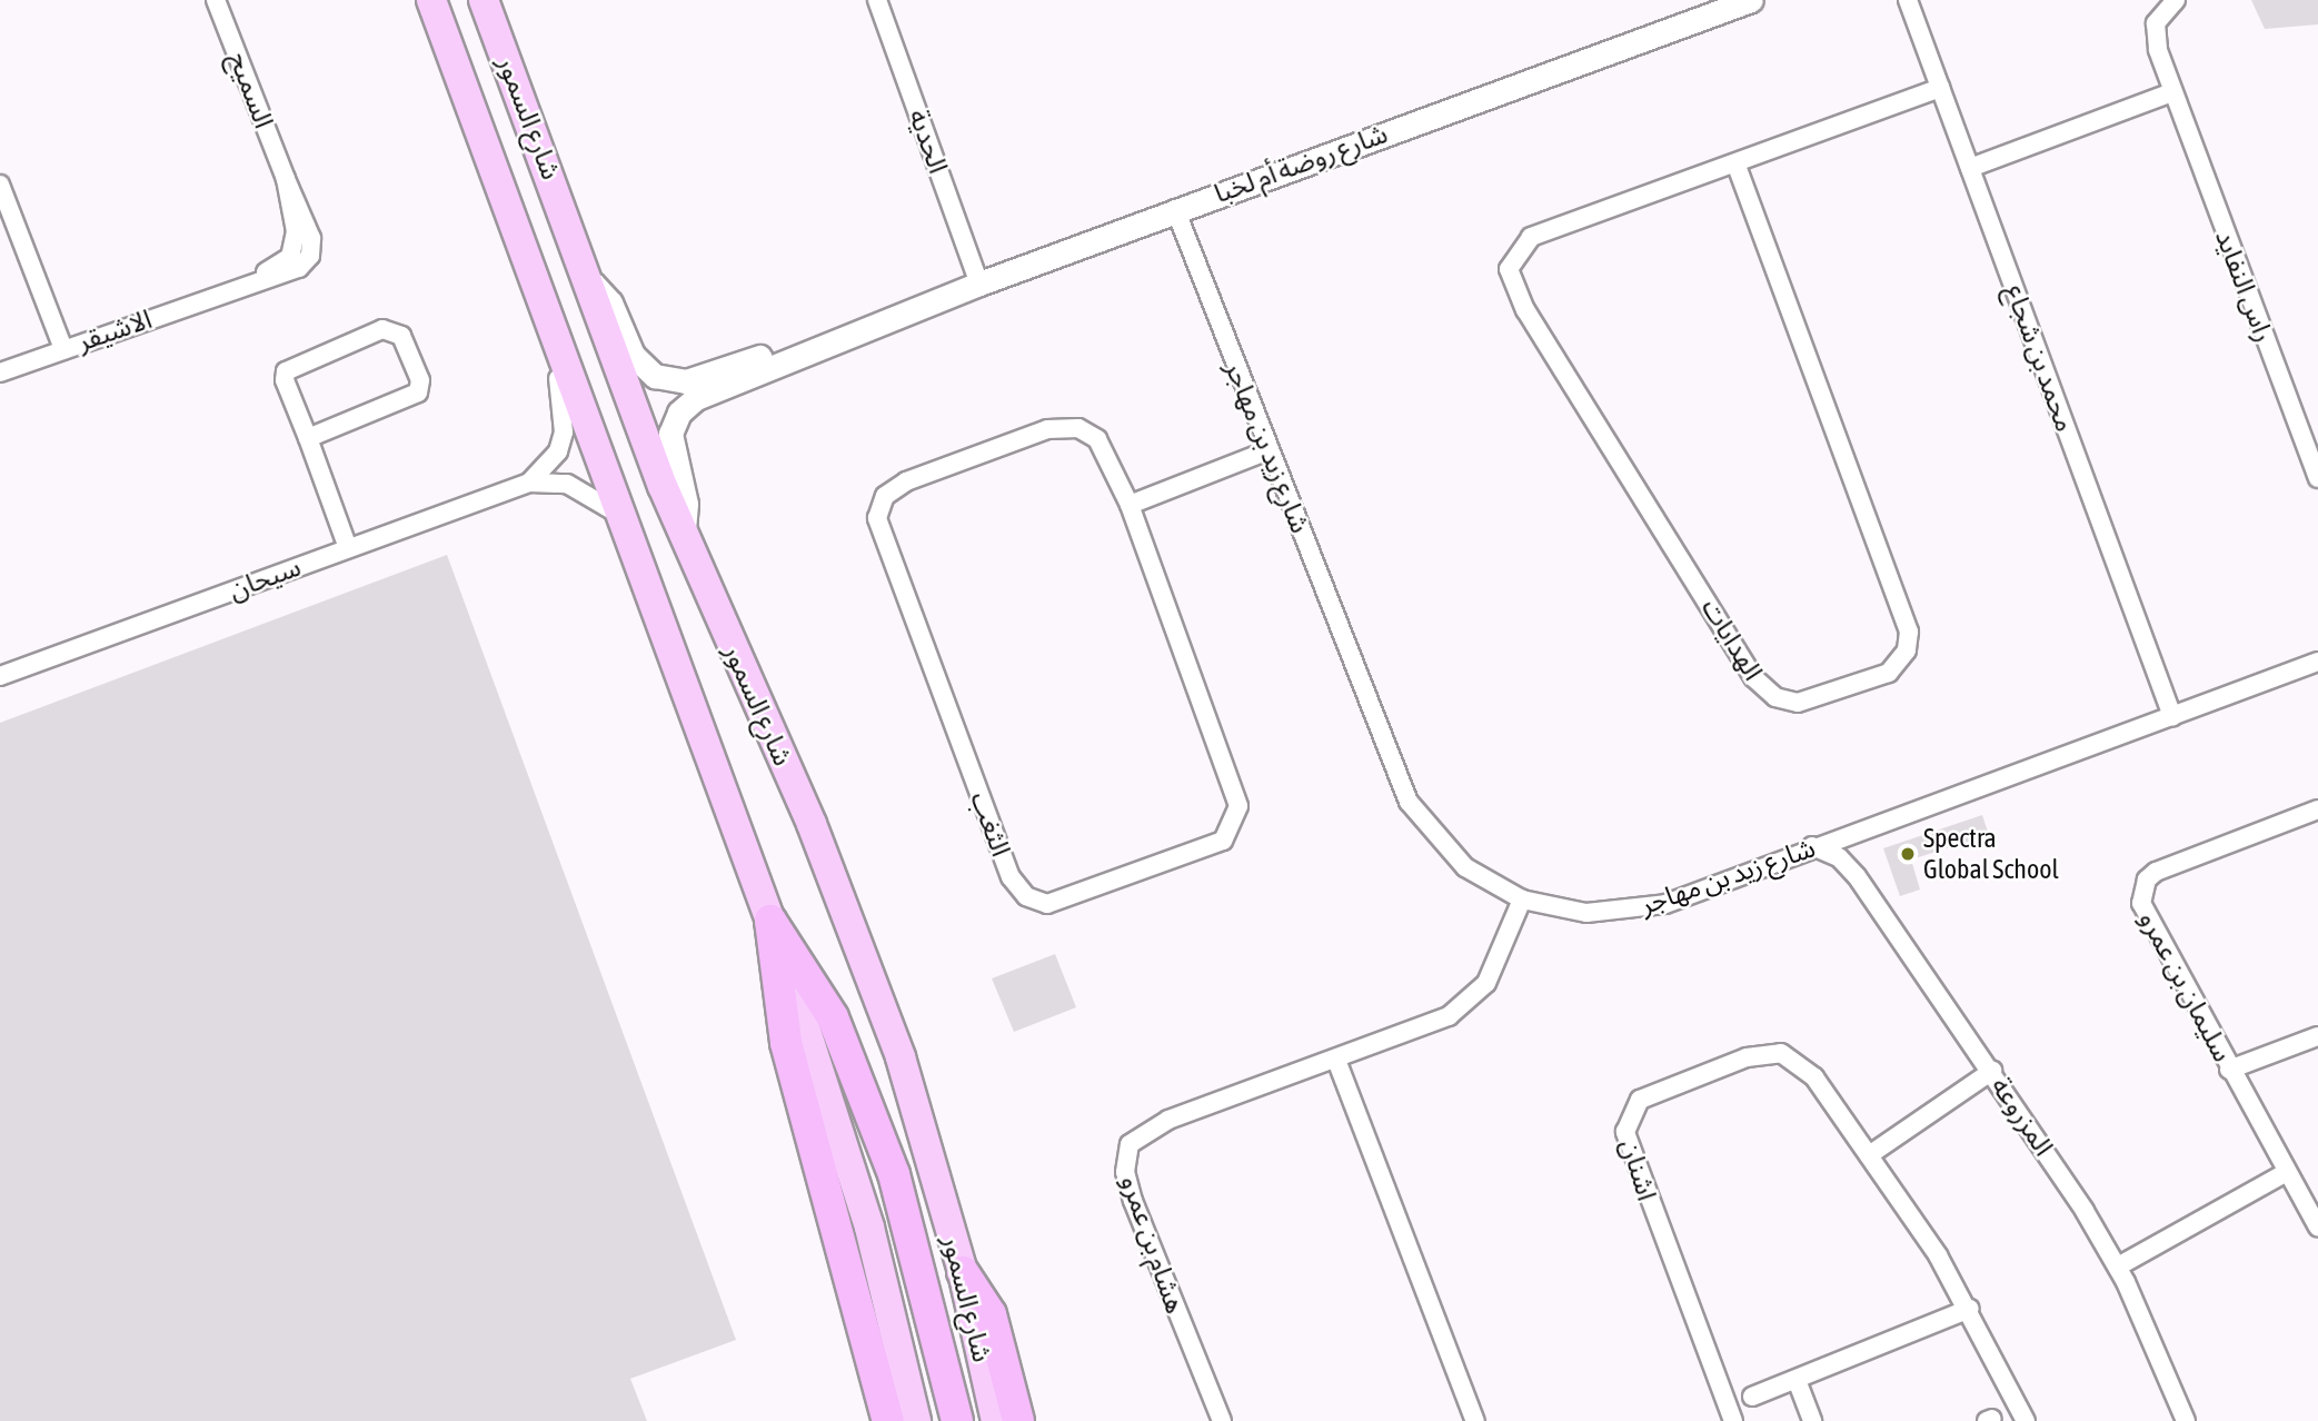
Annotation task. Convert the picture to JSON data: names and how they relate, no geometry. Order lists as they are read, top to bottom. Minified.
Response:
{"streets":{"main road":["شارع السمور"],"street":["السميح","الحدية","شارع روضة أم لخبا","راس النفايد","الاشيقر","محمد بن شجاع","شارع زيد بن مهاجر","سيحان","الهدايات","الثغب","سليمان بن عمرو","المزروعة","اشنان","هشام بن عمرو"]},"crossings":[["السميح","الاشيقر"],["شارع السمور","شارع روضة أم لخبا"],["شارع السمور","سيحان"],["الحدية","شارع روضة أم لخبا"],["شارع روضة أم لخبا","شارع زيد بن مهاجر"],["محمد بن شجاع","شارع زيد بن مهاجر"],["محمد بن شجاع","الهدايات"],["شارع زيد بن مهاجر","المزروعة"],["شارع زيد بن مهاجر","هشام بن عمرو"]],"places":["Spectra Global School"]}
